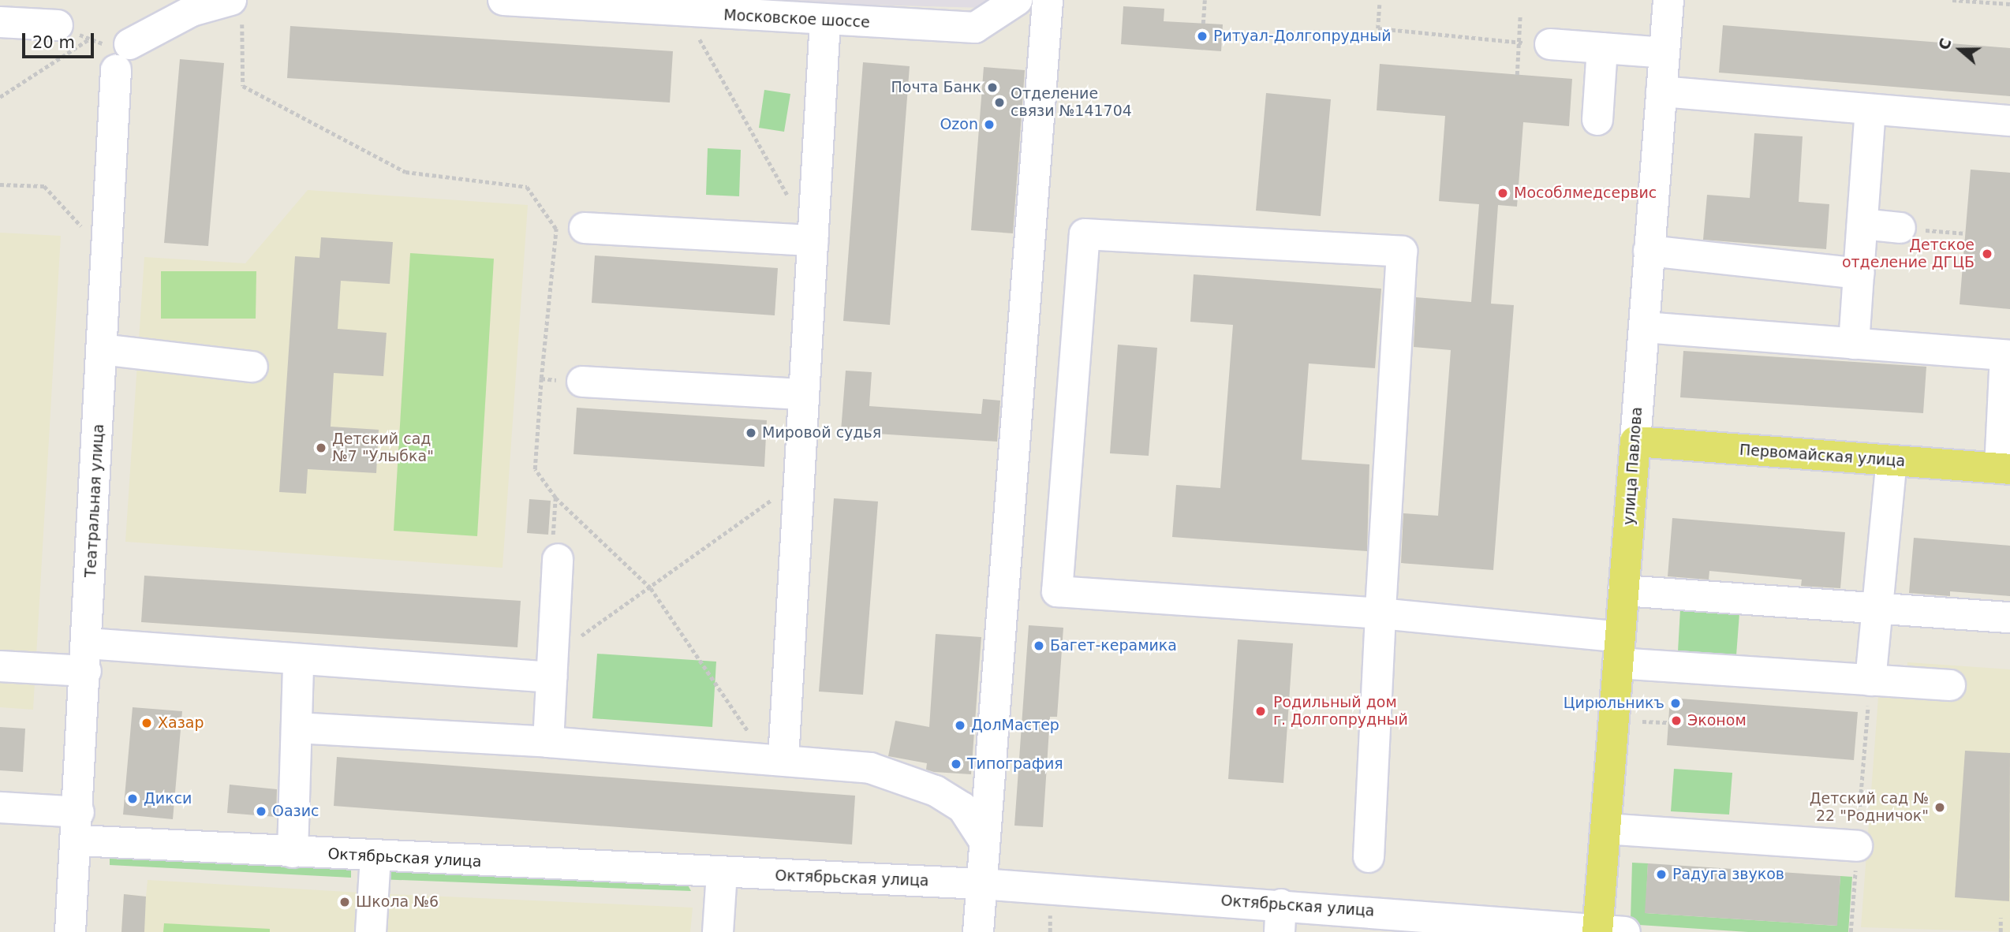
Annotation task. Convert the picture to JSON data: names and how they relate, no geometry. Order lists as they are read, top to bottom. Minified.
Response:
{"streets":{"main road":["Первомайская улица","улица Павлова"],"street":["Московское шоссе","Театральная улица","Октябрьская улица"]},"crossings":[["Первомайская улица","улица Павлова"],["улица Павлова","Октябрьская улица"],["Театральная улица","Октябрьская улица"]],"places":["Ритуал-Долгопрудный","Почта Банк","Отделение связи №141704","Ozon","Мособлмедсервис","Детское отделение ДГЦБ","Мировой судья","Детский сад №7 \"Улыбка\"","Багет-керамика","Цирюльникъ","Родильный дом г. Долгопрудный","Эконом","Хазар","ДолМастер","Типография","Дикси","Детский сад № 22 \"Родничок\"","Оазис","Радуга звуков","Школа №6"],"scale_bar":"20 m","north":"left"}
